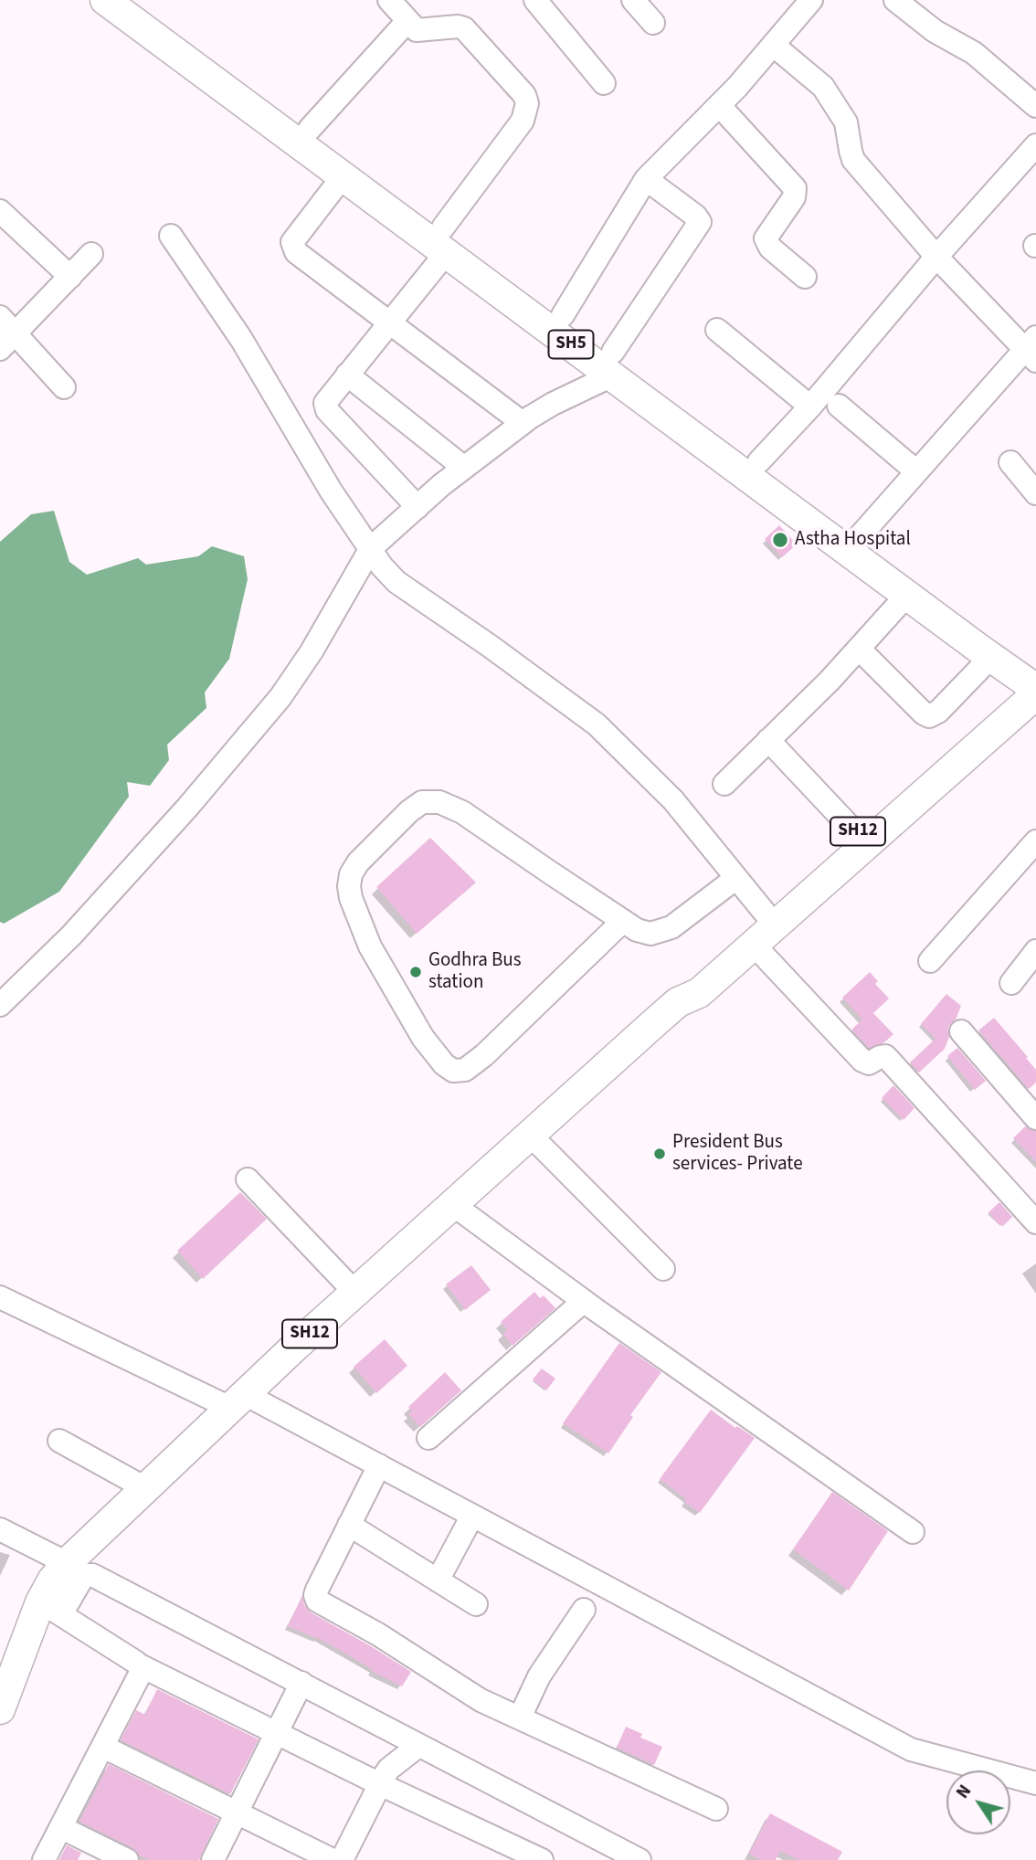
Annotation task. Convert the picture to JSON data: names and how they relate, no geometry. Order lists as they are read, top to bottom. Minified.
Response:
{"streets":{"main road":["SH5","SH12"]},"crossings":[["SH5","SH12"]],"places":["Astha Hospital","Godhra Bus station","President Bus services- Private"],"north":"top left"}
